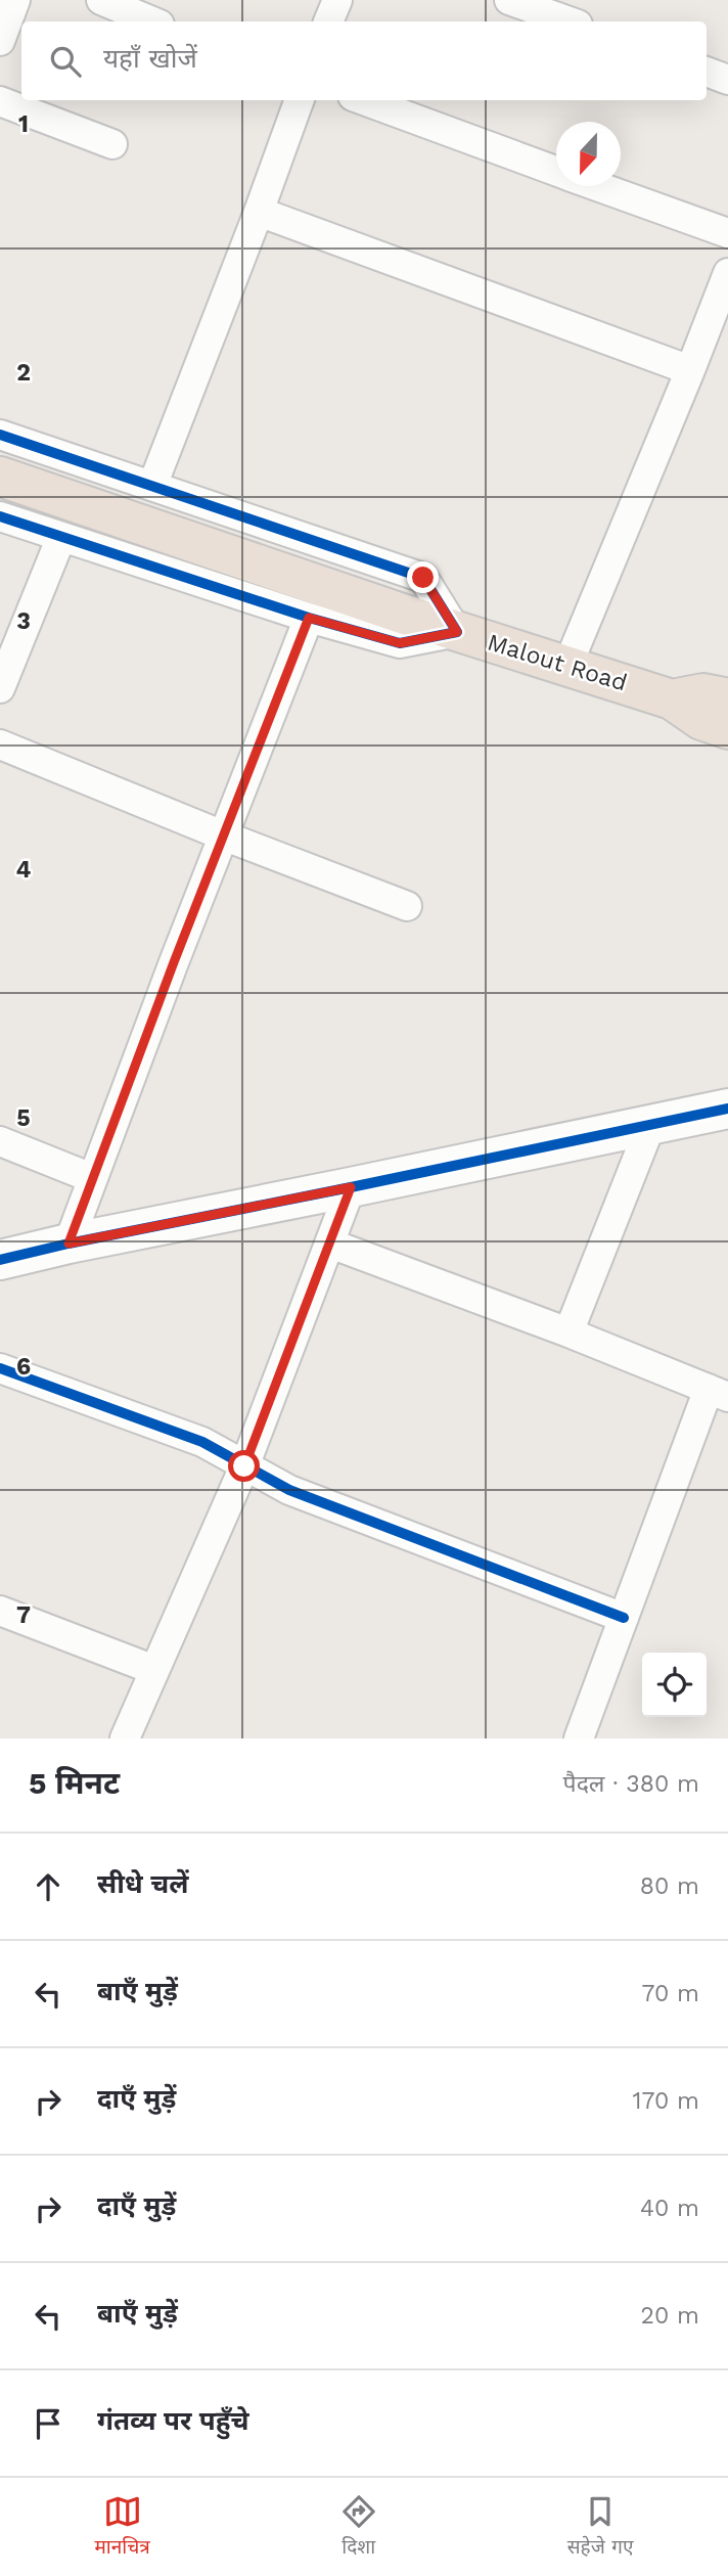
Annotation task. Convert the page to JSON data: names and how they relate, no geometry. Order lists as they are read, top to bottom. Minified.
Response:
{"streets":{"highway":["Malout Road"]},"north":"bottom","page":{"search":"यहाँ खोजें","heading":["5 मिनट","पैदल · 380 m"],"list":[["सीधे चलें","80 m"],["बाएँ मुड़ें","70 m"],["दाएँ मुड़ें","170 m"],["दाएँ मुड़ें","40 m"],["बाएँ मुड़ें","20 m"],"गंतव्य पर पहुँचे"],"nav":["मानचित्र","दिशा","सहेजे गए"]},"grid":{"rows":["1","2","3","4","5","6","7"]}}
